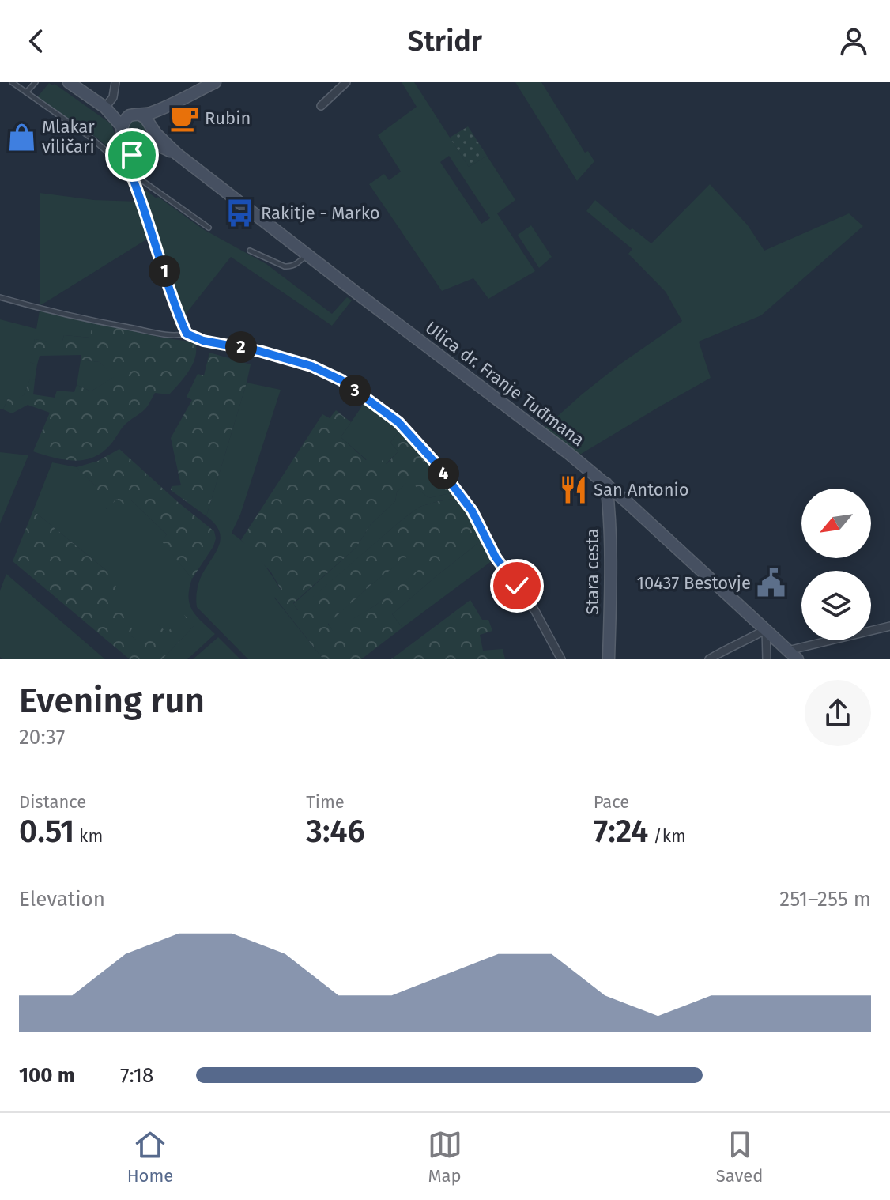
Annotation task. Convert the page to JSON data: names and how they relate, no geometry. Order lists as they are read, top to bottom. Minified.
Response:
{"streets":{"main road":["Ulica dr. Franje Tuđmana","Stara cesta"]},"crossings":[["Ulica dr. Franje Tuđmana","Stara cesta"]],"places":{"cafe":["Rubin"],"shop":["Mlakar viličari"],"bus stop":["Rakitje - Marko"],"restaurant":["San Antonio"],"public building":["10437 Bestovje"]},"north":"bottom left","page":{"header":"Stridr","pins":["1","2","3","4"],"heading":["Evening run","20:37"],"stats":[["Distance","0.51 km"],["Time","3:46"],["Pace","7:24 /km"]],"chart":["Elevation","251–255 m"],"list":[{"name":"100 m","note":"7:18"}],"tabs":["Home","Map","Saved"]}}
